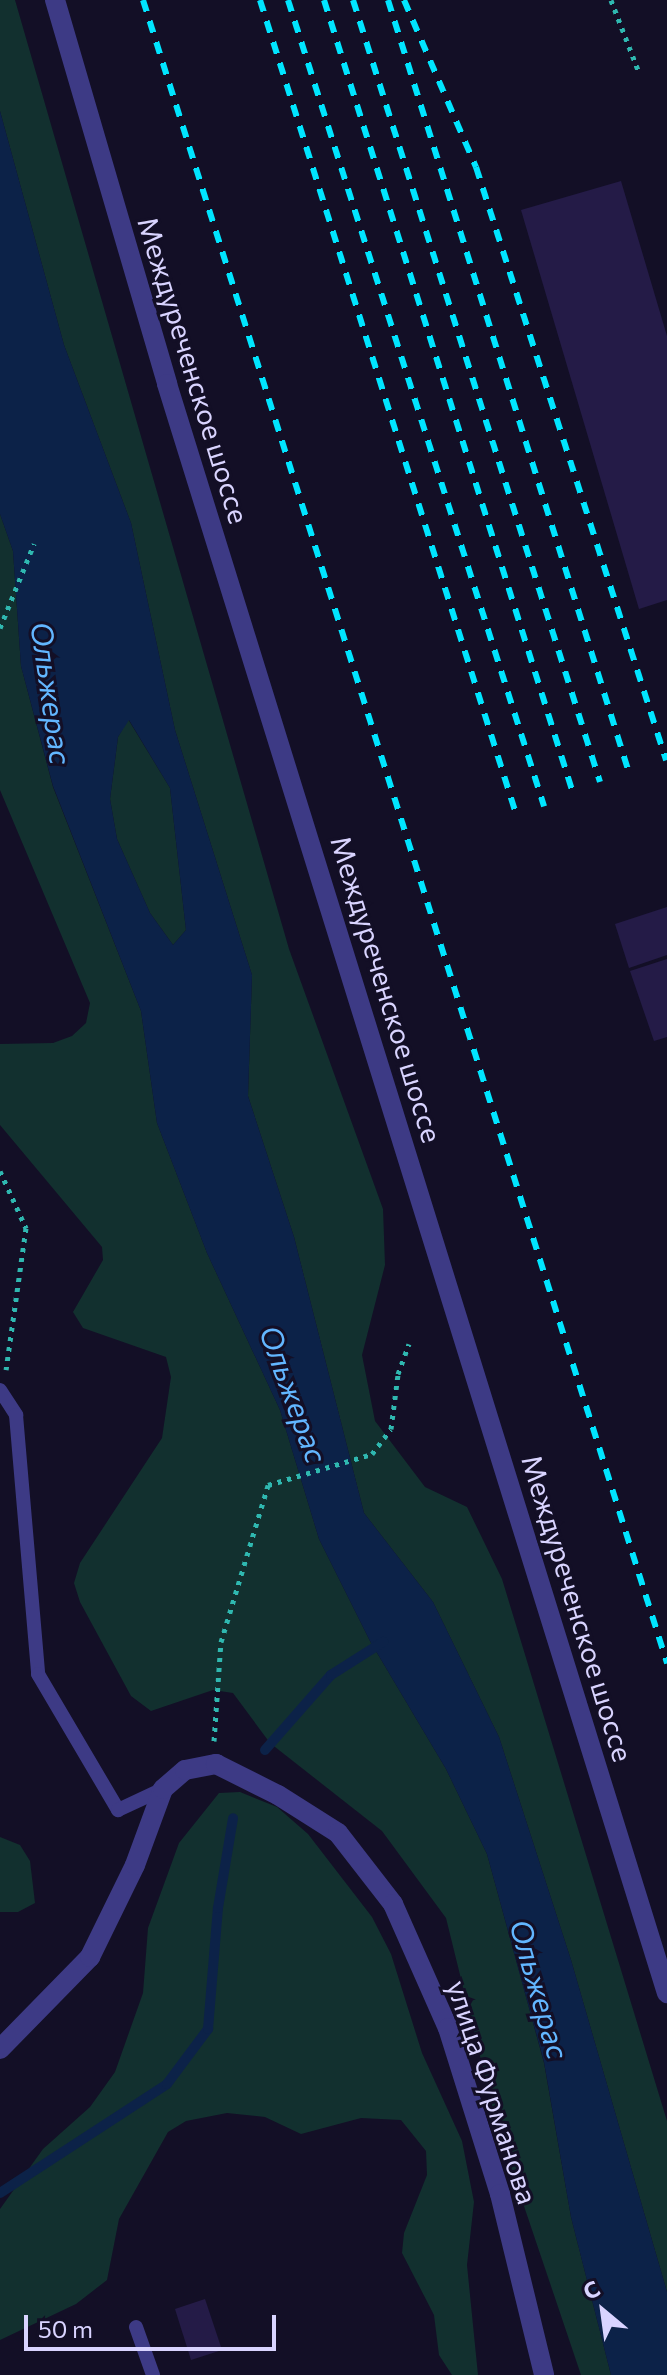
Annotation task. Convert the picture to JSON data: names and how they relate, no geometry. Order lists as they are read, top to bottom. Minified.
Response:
{"streets":{"street":["Междуреченское шоссе","улица Фурманова"]},"water":["Ольжерас"],"scale_bar":"50 m","north":"top left"}
